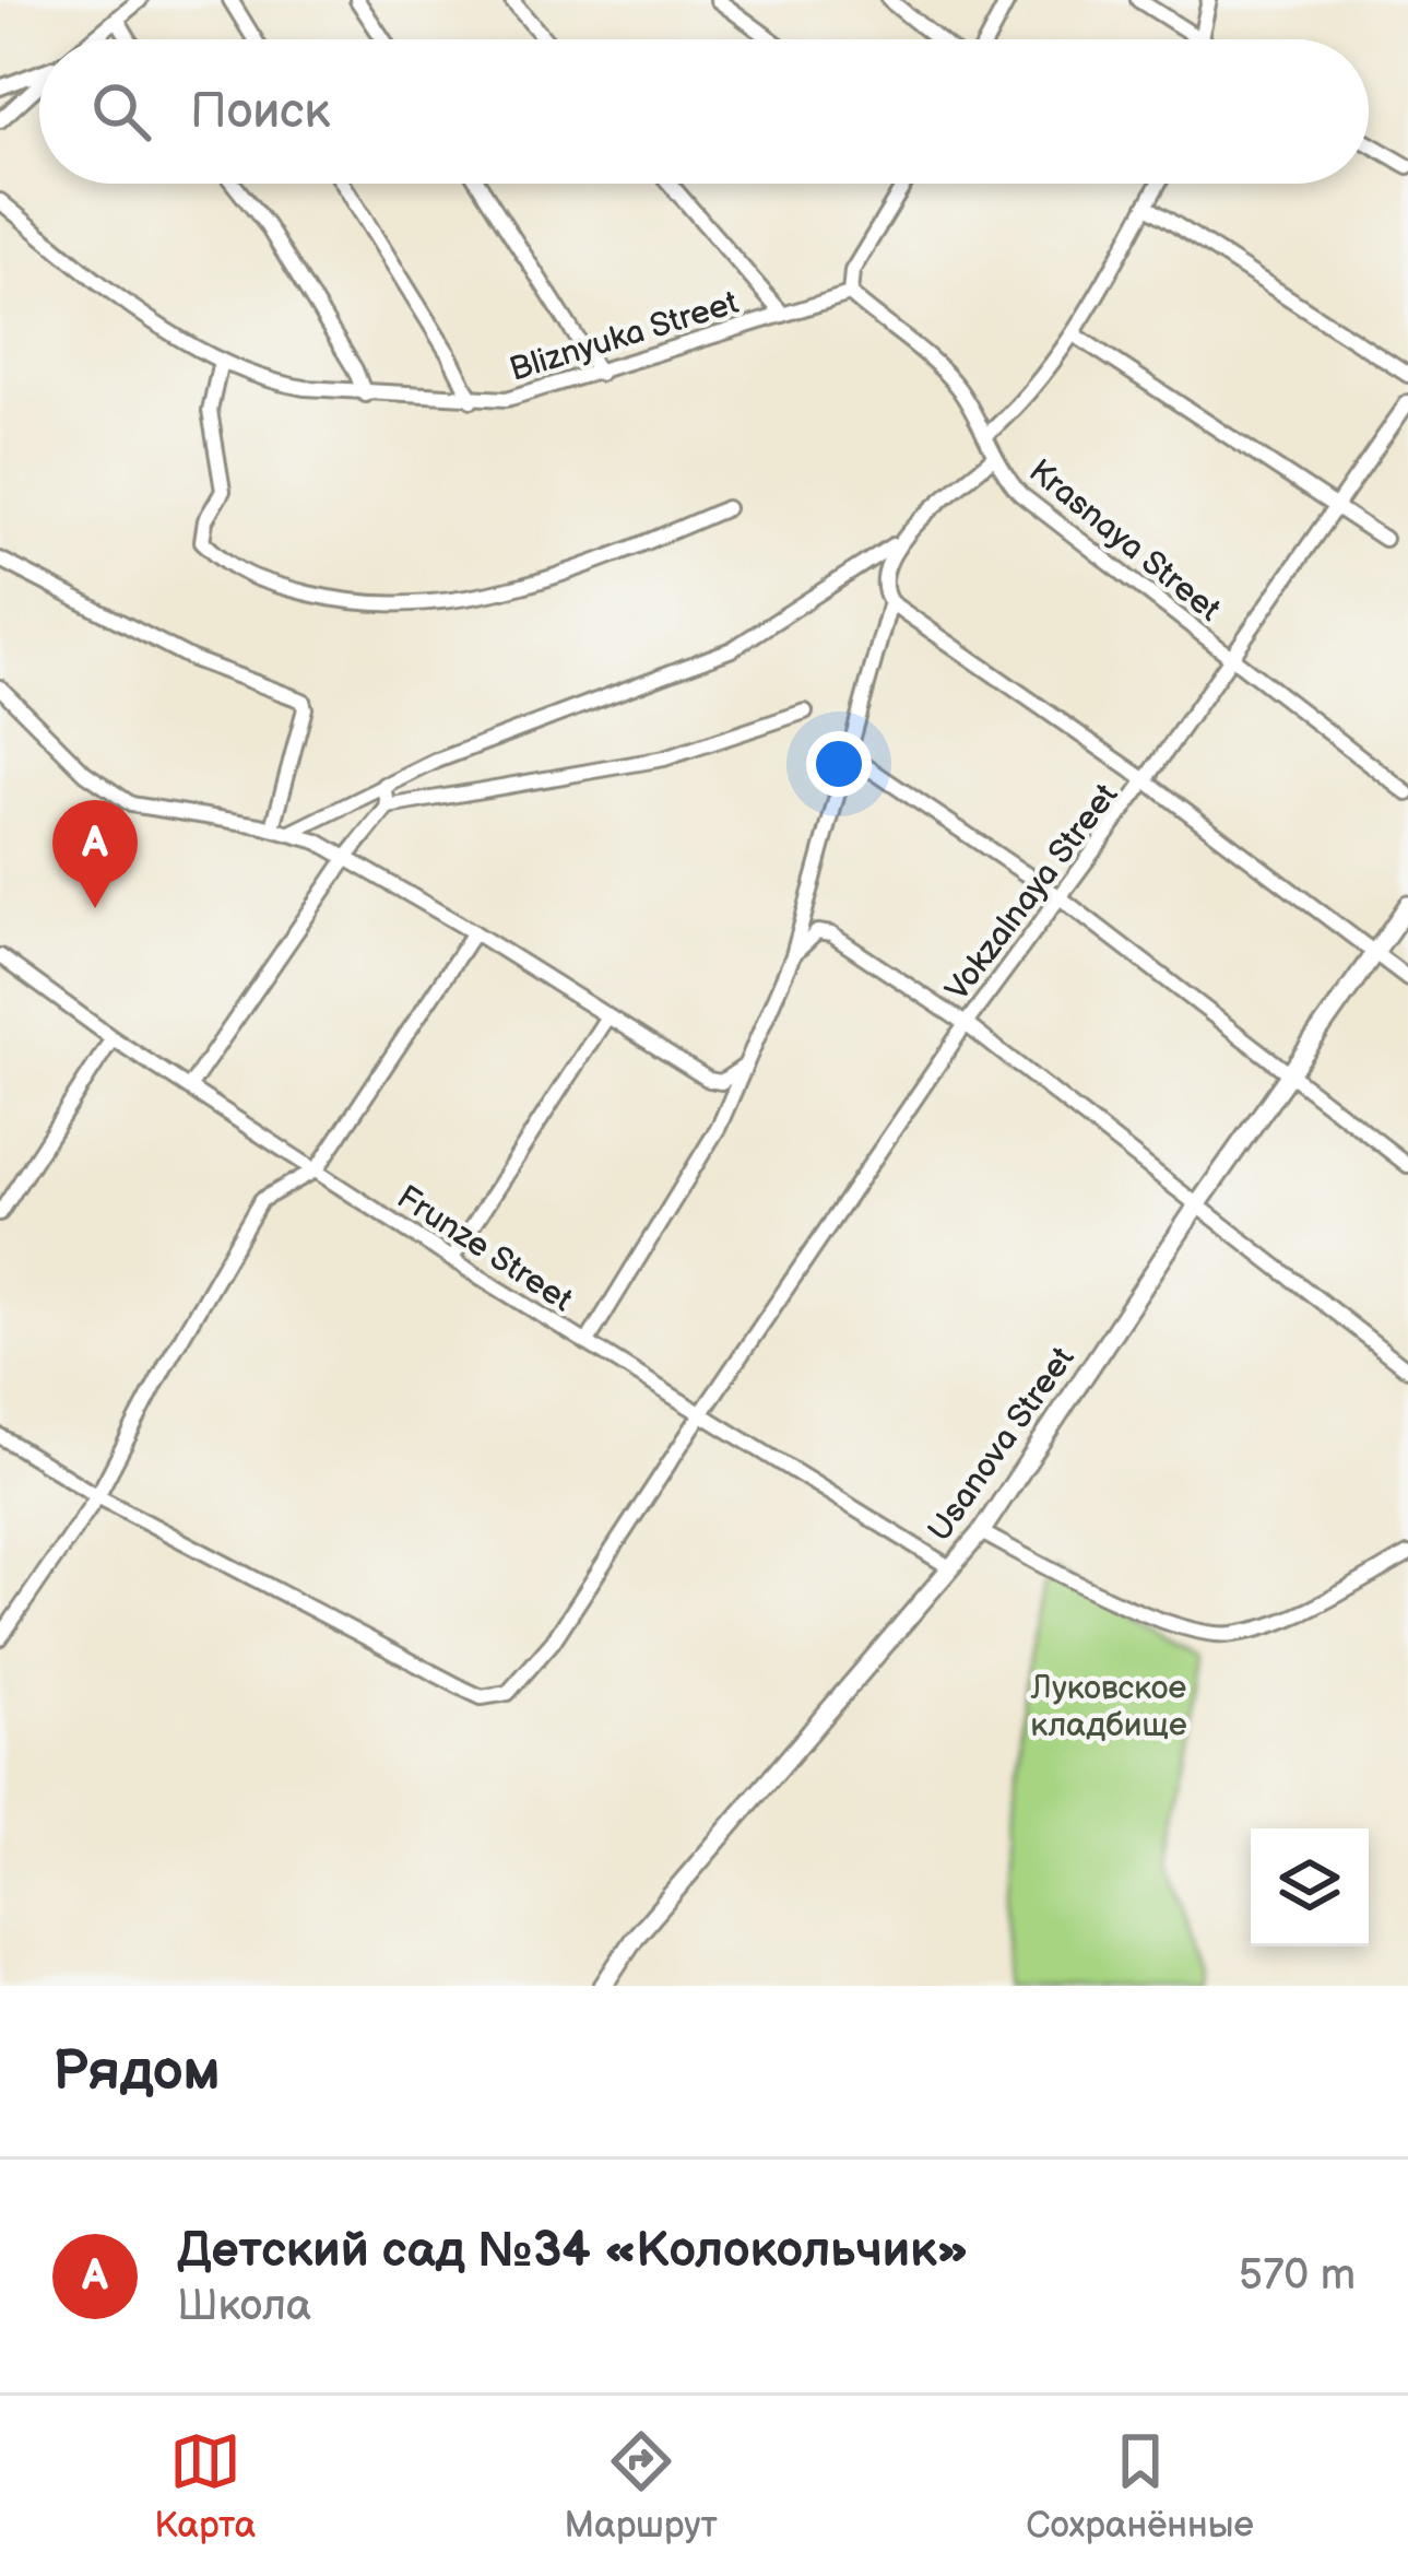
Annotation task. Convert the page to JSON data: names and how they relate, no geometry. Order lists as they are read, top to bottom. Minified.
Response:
{"streets":{"main road":["Usanova Street"],"street":["Bliznyuka Street","Krasnaya Street","Vokzalnaya Street","Frunze Street"]},"crossings":[["Bliznyuka Street","Krasnaya Street"],["Krasnaya Street","Vokzalnaya Street"],["Vokzalnaya Street","Frunze Street"],["Frunze Street","Usanova Street"]],"parks":["Луковское кладбище"],"page":{"search":"Поиск","pins":"A","heading":"Рядом","list":[{"mark":"A","name":"Детский сад №34 «Колокольчик»","note":"Школа","value":"570 m"}],"nav":["Карта","Маршрут","Сохранённые"]}}
